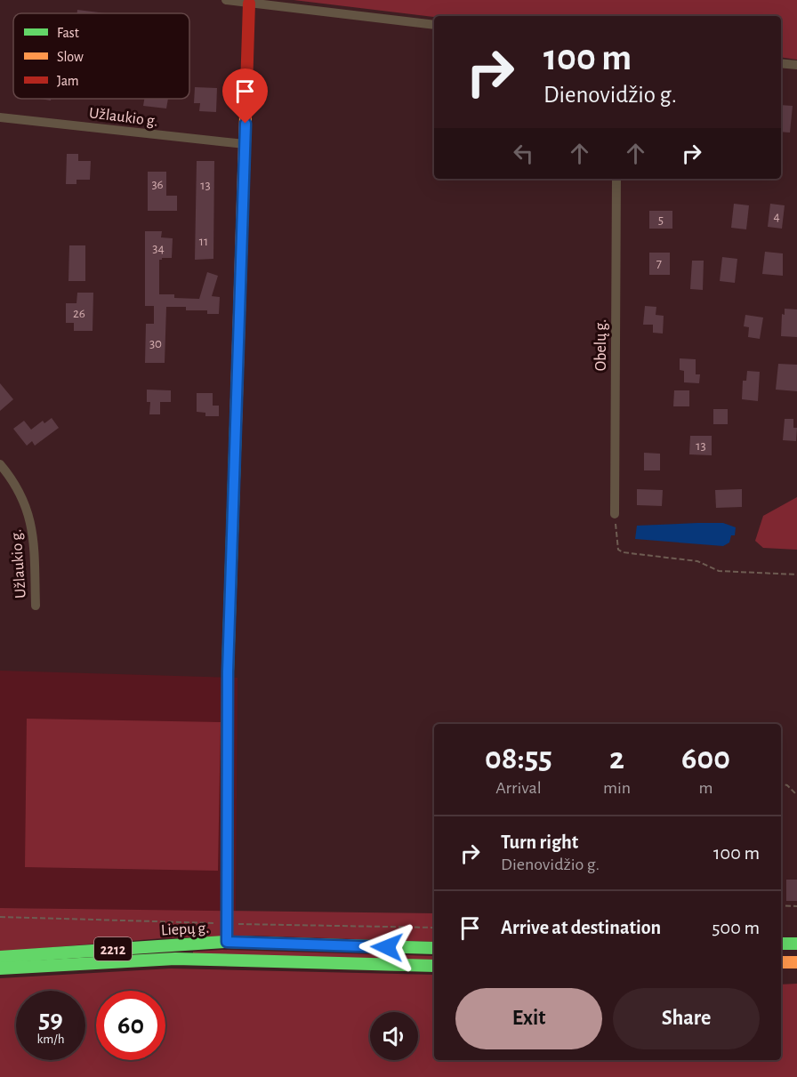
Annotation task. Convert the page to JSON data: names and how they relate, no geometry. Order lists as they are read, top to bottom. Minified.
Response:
{"streets":{"street":["Užlaukio g.","Obelų g.","Liepų g.","2212"]},"house_numbers":["36","13","4","5","11","34","7","26","30","13"],"legend":["Fast","Slow","Jam"],"page":{"turn":["100 m","Dienovidžio g."],"eta":["08:55","Arrival","2","min","600","m"],"list":[{"name":"Turn right","note":"Dienovidžio g.","value":"100 m"},{"name":"Arrive at destination","value":"500 m"}],"buttons":["Exit","Share"],"speed":"59 km/h","limit":"60"}}
